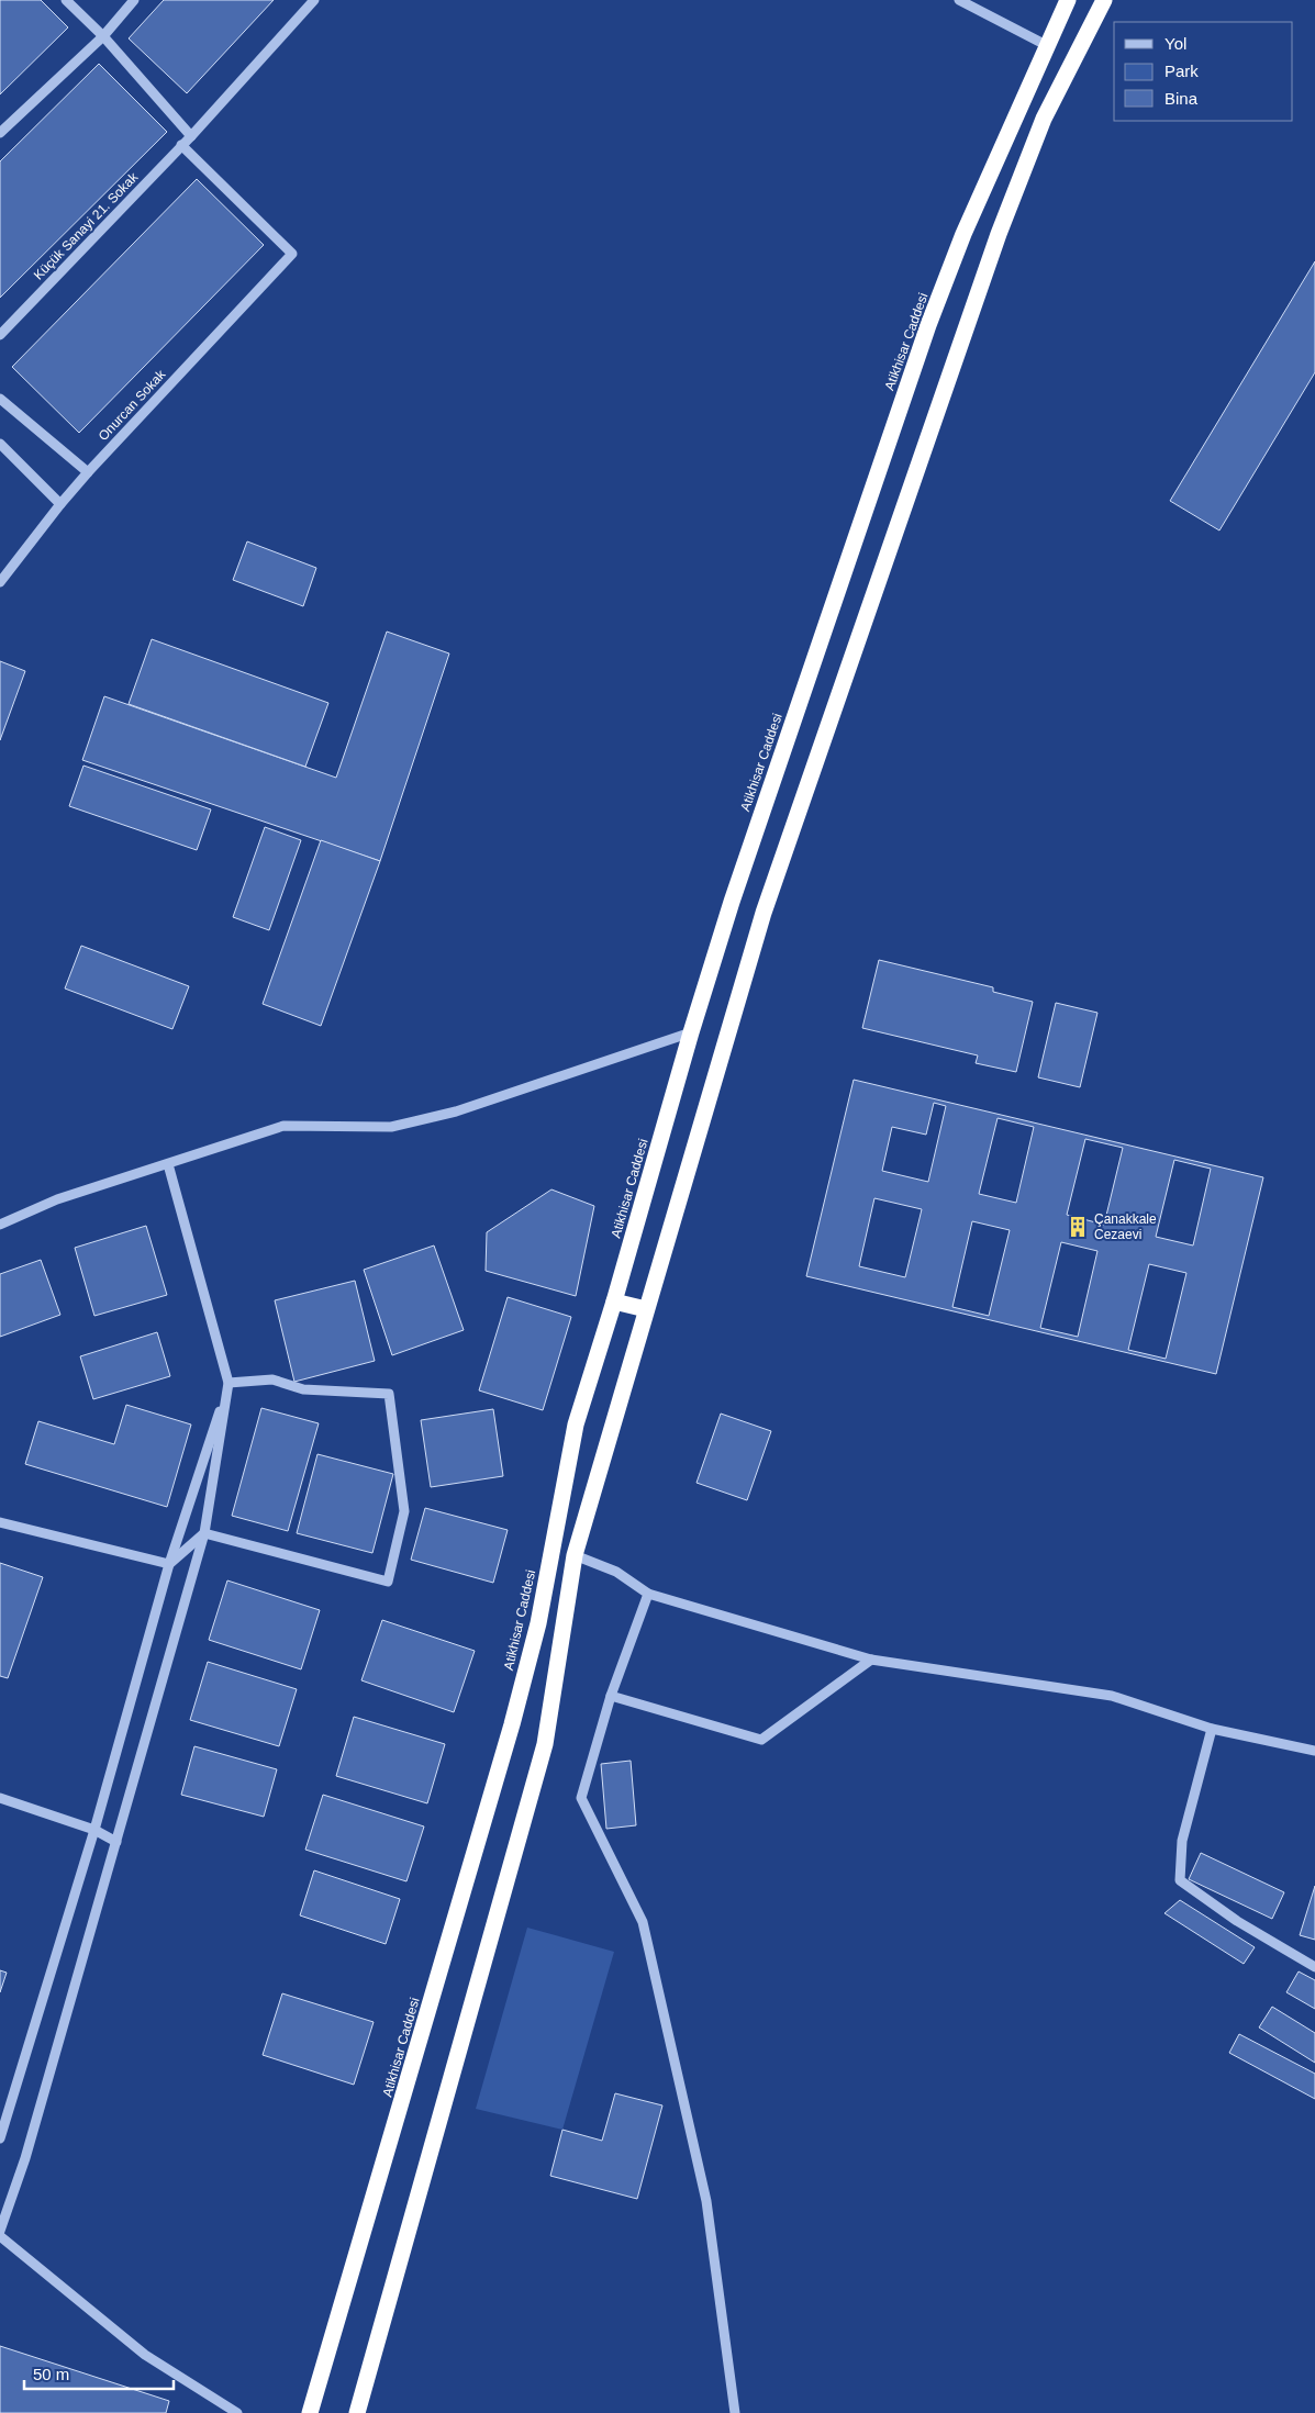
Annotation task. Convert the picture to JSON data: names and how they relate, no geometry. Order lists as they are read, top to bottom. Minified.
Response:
{"streets":{"highway":["Atikhisar Caddesi"],"street":["Küçük Sanayi 21. Sokak","Onurcan Sokak"]},"crossings":[["Küçük Sanayi 21. Sokak","Onurcan Sokak"]],"places":{"building":["Çanakkale Cezaevi"]},"legend":["Yol","Park","Bina"],"scale_bar":"50 m"}
